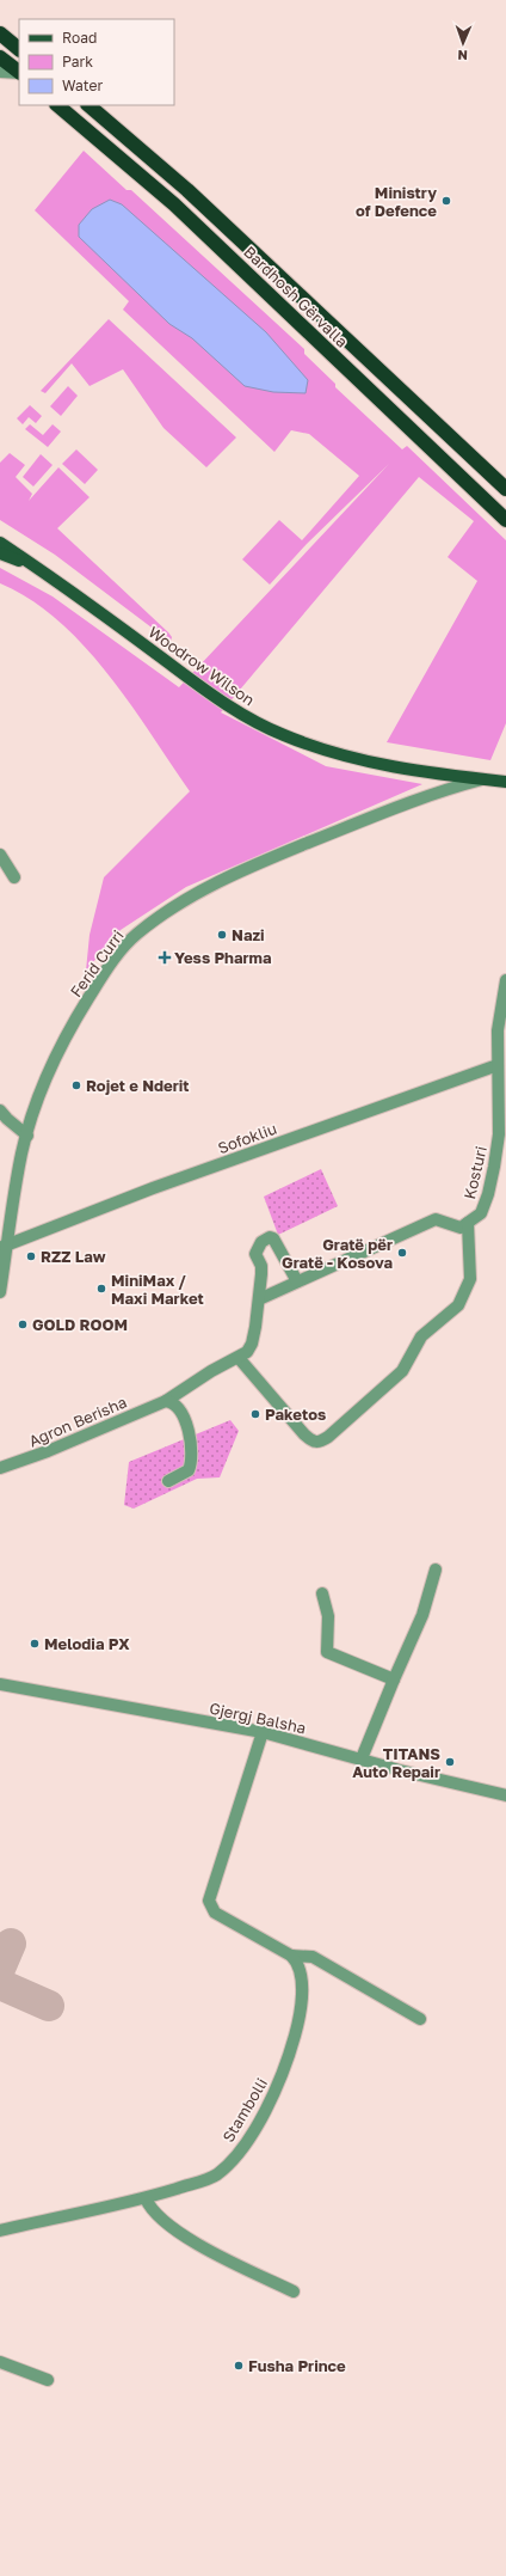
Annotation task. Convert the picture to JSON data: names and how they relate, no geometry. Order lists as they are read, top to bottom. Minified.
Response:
{"streets":{"highway":["Bardhosh Gërvalla"],"main road":["Woodrow Wilson"],"street":["Ferid Curri","Sofokliu","Kosturi","Agron Berisha","Gjergj Balsha","Stambolli"]},"crossings":[["Woodrow Wilson","Ferid Curri"],["Ferid Curri","Sofokliu"],["Sofokliu","Kosturi"]],"places":{"other":["Ministry of Defence","Nazi","Rojet e Nderit","Gratë për Gratë - Kosova","RZZ Law","MiniMax / Maxi Market","GOLD ROOM","Paketos","Melodia PX","TITANS Auto Repair","Fusha Prince"],"health":["Yess Pharma"]},"legend":["Road","Park","Water"],"north":"bottom"}
